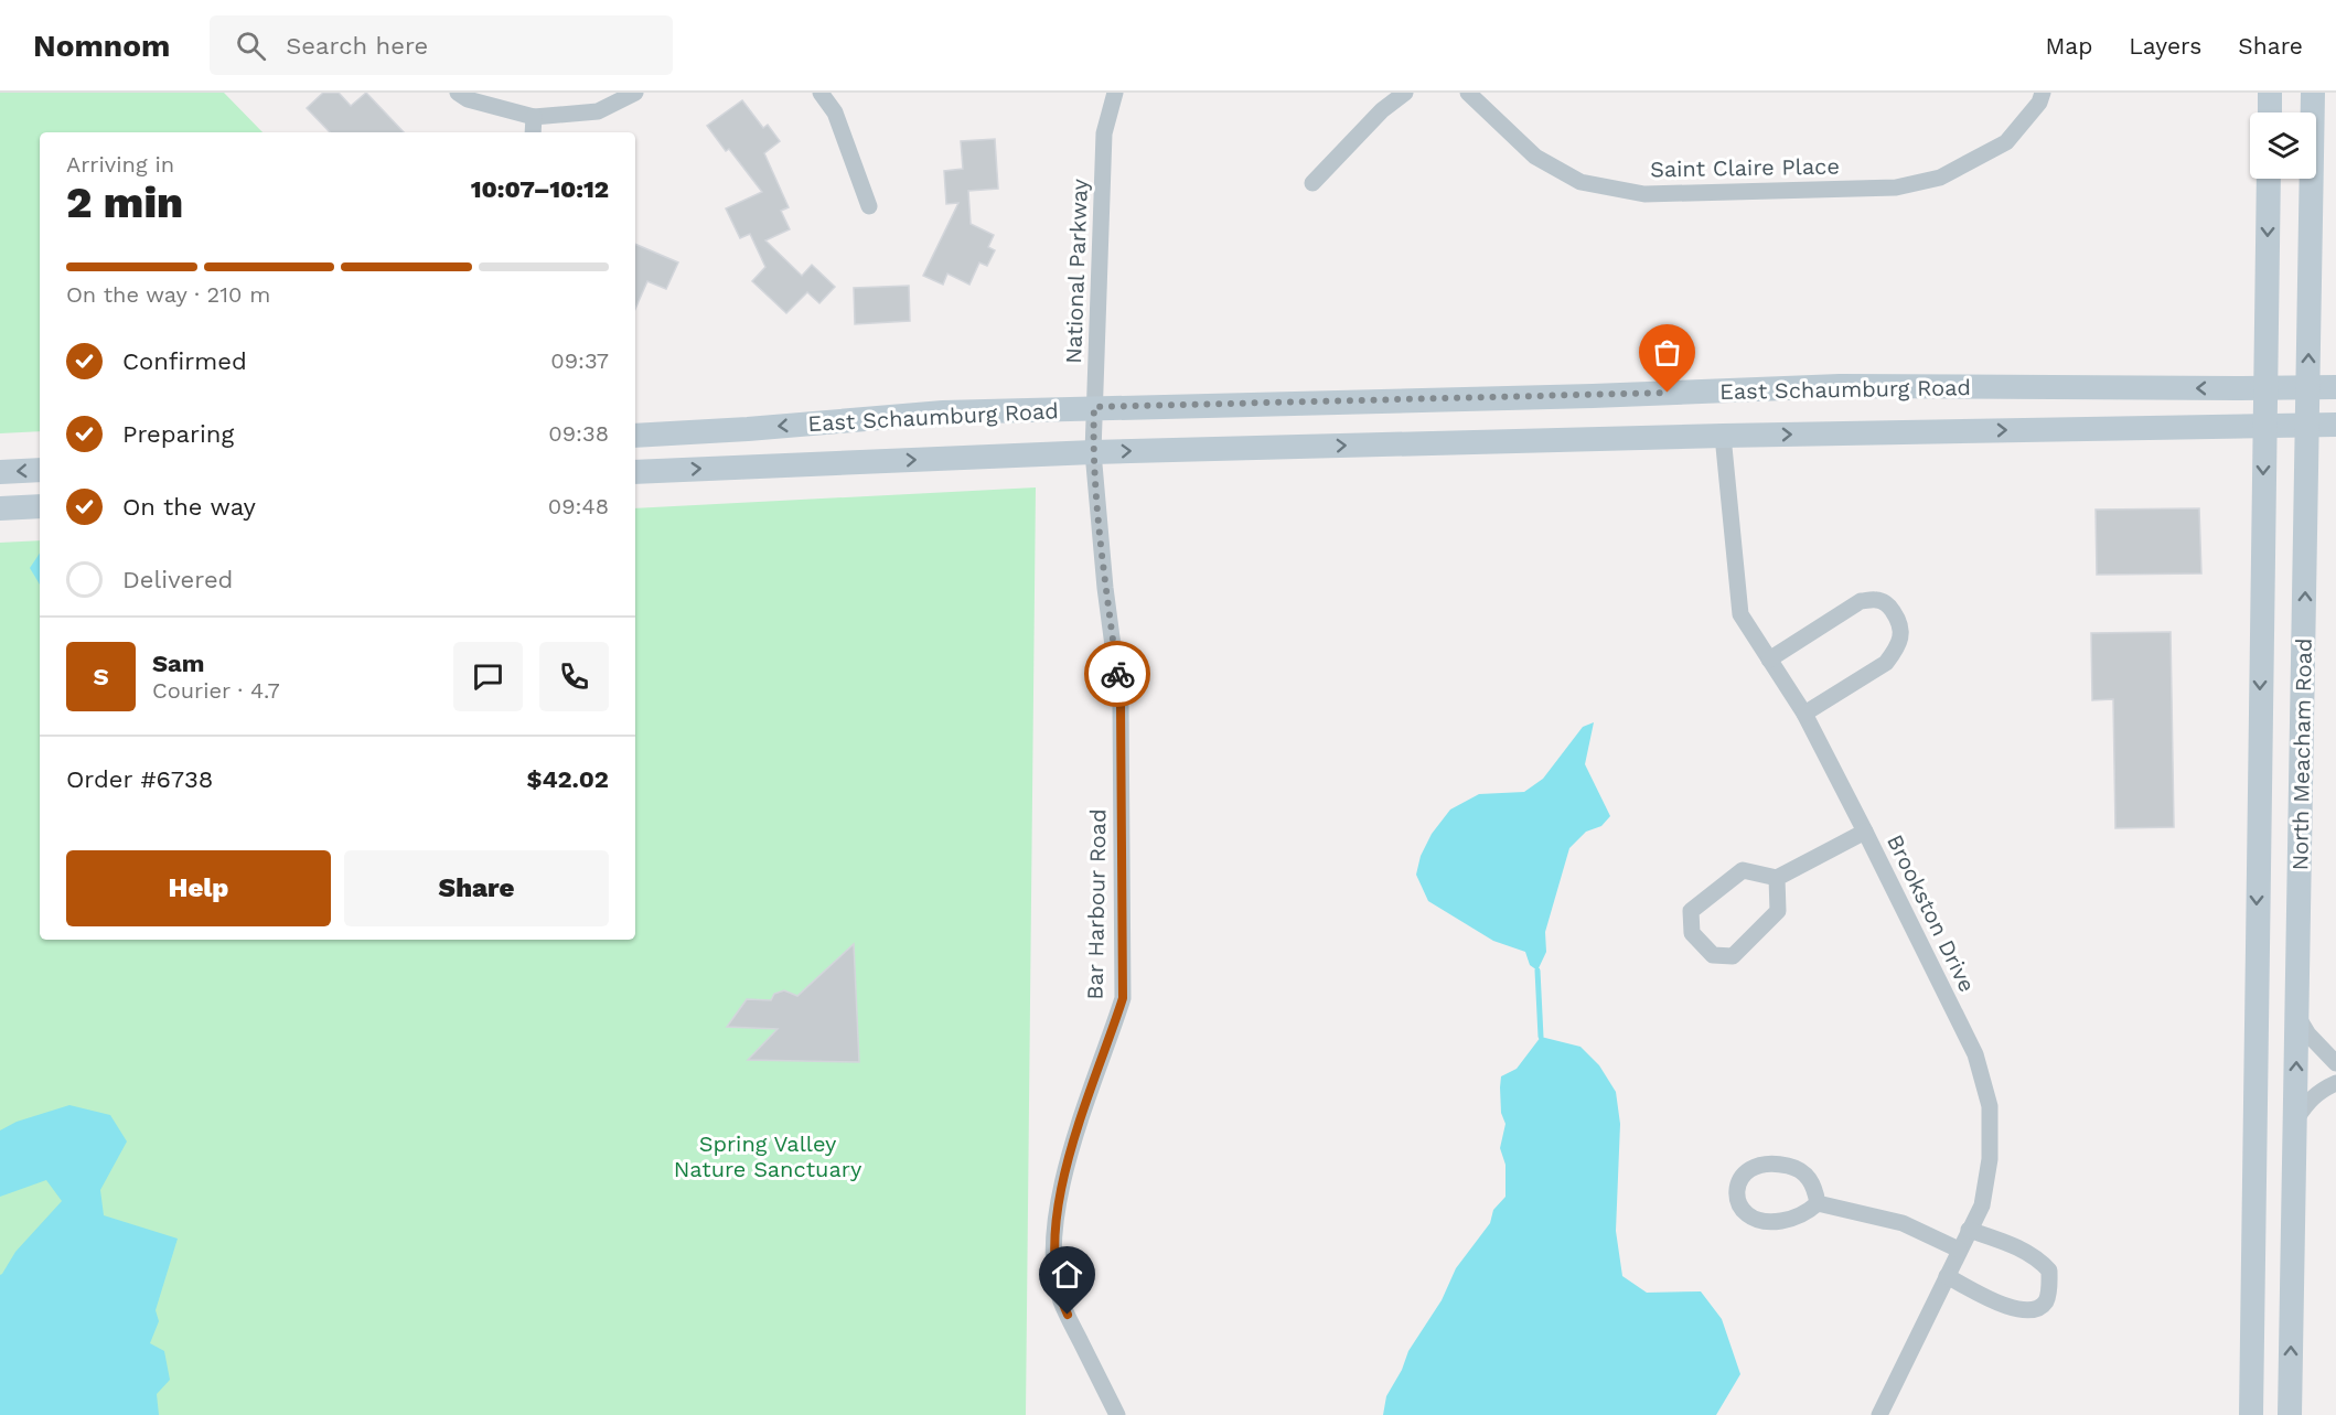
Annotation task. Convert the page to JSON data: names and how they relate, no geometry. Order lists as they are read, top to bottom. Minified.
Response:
{"streets":{"main road":["East Schaumburg Road","North Meacham Road"],"street":["Saint Claire Place","National Parkway","Bar Harbour Road","Brookston Drive"]},"crossings":[["National Parkway","East Schaumburg Road"],["National Parkway","Bar Harbour Road"],["East Schaumburg Road","North Meacham Road"],["East Schaumburg Road","Bar Harbour Road"],["East Schaumburg Road","Brookston Drive"]],"parks":["Spring Valley Nature Sanctuary"],"page":{"header":"Nomnom","search":"Search here","nav":["Map","Layers","Share"],"heading":["2 min","Arriving in","10:07–10:12"],"panel":["Sam","Courier · 4.7","Order #6738","$42.02"],"bar":"On the way · 210 m","list":[["Confirmed","09:37"],["Preparing","09:38"],["On the way","09:48"],"Delivered"],"round":"S","buttons":["Help","Share"]}}
